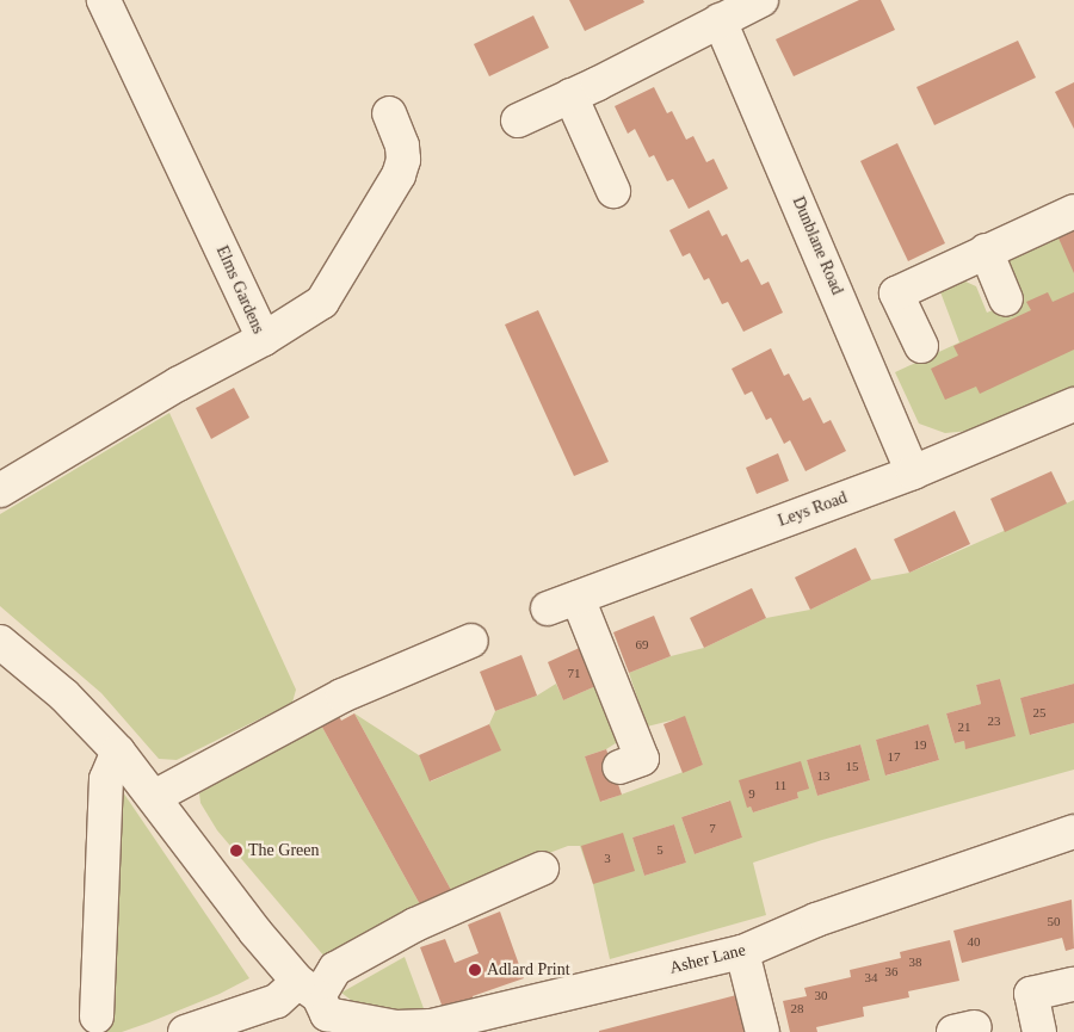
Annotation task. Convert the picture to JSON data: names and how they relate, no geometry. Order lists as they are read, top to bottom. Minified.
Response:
{"streets":{"street":["Dunblane Road","Elms Gardens","Leys Road","Asher Lane"]},"crossings":[["Dunblane Road","Leys Road"]],"places":["The Green","Adlard Print"],"house_numbers":["69","71","25","23","21","19","17","15","13","11","9","7","5","3","50","40","38","36","34","30","28"]}
